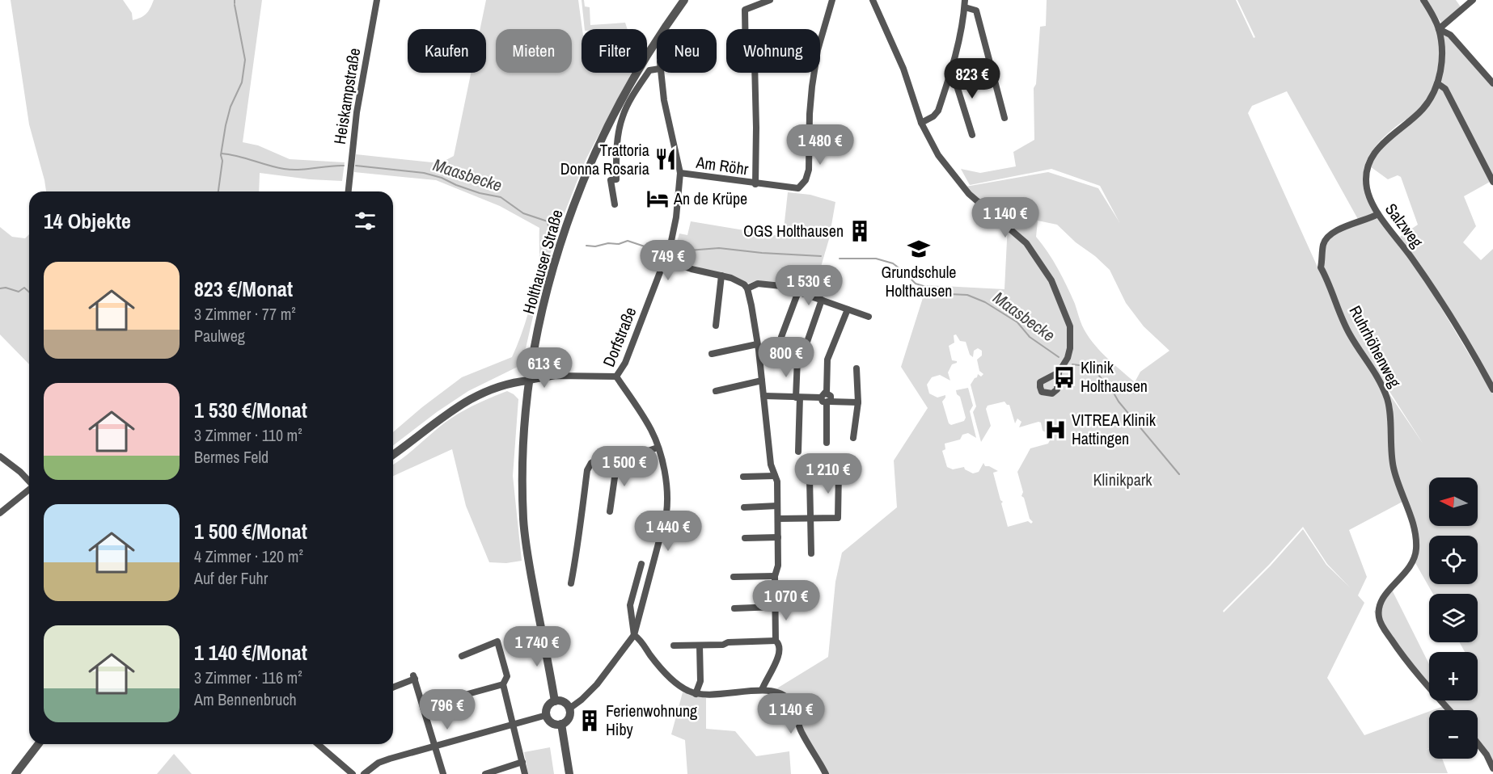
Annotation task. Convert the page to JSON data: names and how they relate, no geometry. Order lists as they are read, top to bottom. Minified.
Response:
{"streets":{"street":["Heiskampstraße","Am Röhr","Salzweg","Holthauser Straße","Dorfstraße","Ruhrhöhenweg"]},"crossings":[["Am Röhr","Dorfstraße"],["Salzweg","Ruhrhöhenweg"],["Holthauser Straße","Dorfstraße"]],"water":["Maasbecke"],"parks":["Klinikpark"],"places":{"restaurant":["Trattoria Donna Rosaria"],"hotel":["An de Krüpe"],"building":["OGS Holthausen","Ferienwohnung Hiby"],"school or university":["Grundschule Holthausen"],"bus stop":["Klinik Holthausen"],"hospital":["VITREA Klinik Hattingen"]},"north":"left","page":{"chip":["Kaufen","Mieten","Filter","Neu","Wohnung"],"price":["823 €","1 480 €","1 140 €","749 €","1 530 €","800 €","613 €","1 500 €","1 210 €","1 440 €","1 070 €","1 740 €","796 €","1 140 €"],"heading":"14 Objekte","list":[{"name":"823 €/Monat","note":"3 Zimmer · 77 m² · Paulweg"},{"name":"1 530 €/Monat","note":"3 Zimmer · 110 m² · Bermes Feld"},{"name":"1 500 €/Monat","note":"4 Zimmer · 120 m² · Auf der Fuhr"},{"name":"1 140 €/Monat","note":"3 Zimmer · 116 m² · Am Bennenbruch"}],"map_buttons":["+","−"]}}
